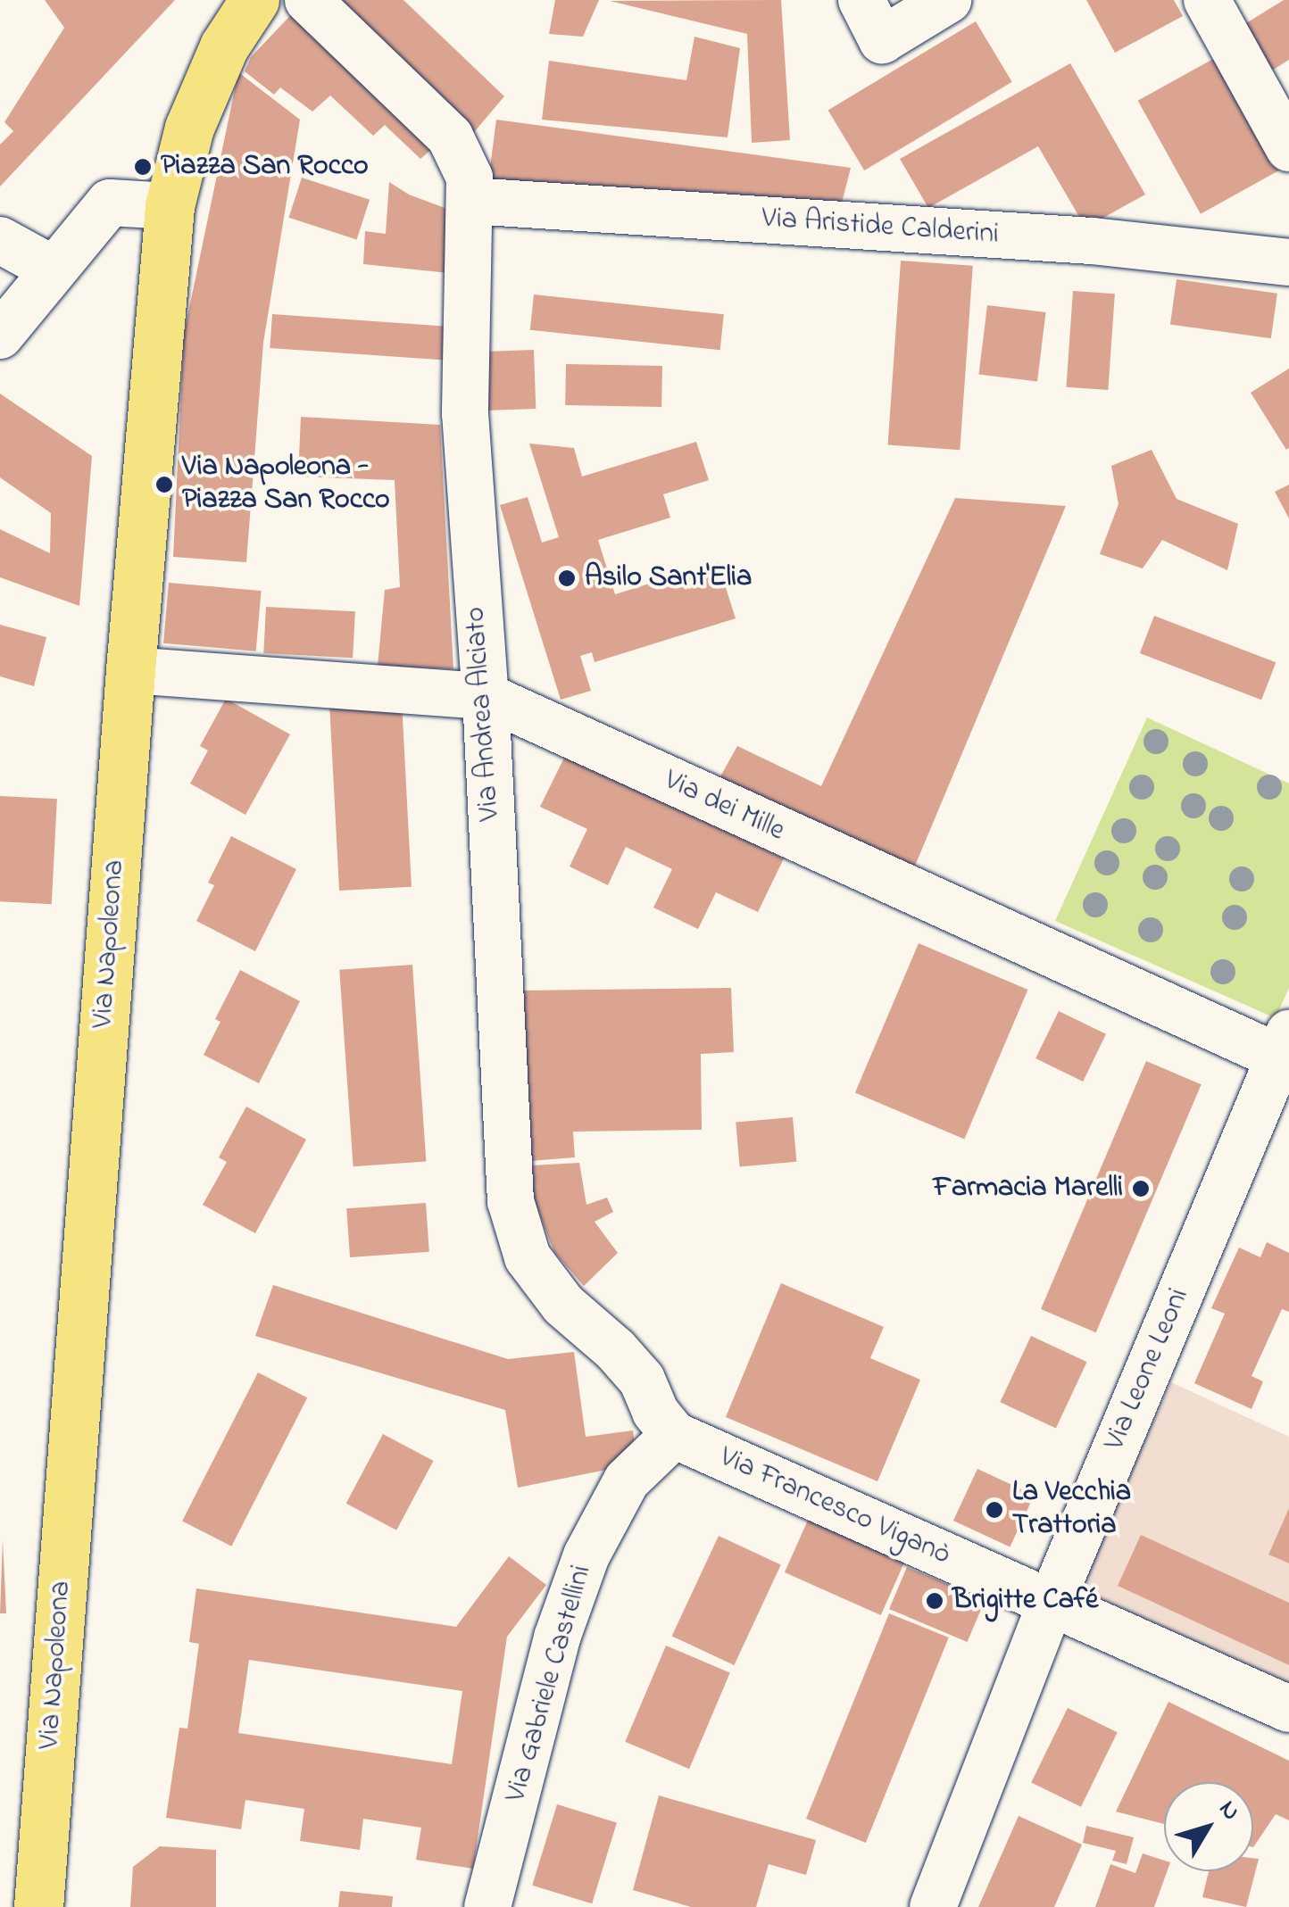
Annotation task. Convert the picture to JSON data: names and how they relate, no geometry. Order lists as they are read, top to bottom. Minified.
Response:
{"streets":{"main road":["Via Napoleona"],"street":["Via Aristide Calderini","Via Andrea Alciato","Via dei Mille","Via Leone Leoni","Via Francesco Viganò","Via Gabriele Castellini"]},"crossings":[["Via Aristide Calderini","Via Andrea Alciato"],["Via Andrea Alciato","Via dei Mille"],["Via Andrea Alciato","Via Francesco Viganò"],["Via Andrea Alciato","Via Gabriele Castellini"],["Via dei Mille","Via Napoleona"],["Via dei Mille","Via Leone Leoni"],["Via Leone Leoni","Via Francesco Viganò"],["Via Francesco Viganò","Via Gabriele Castellini"]],"places":["Piazza San Rocco","Via Napoleona - Piazza San Rocco","Asilo Sant'Elia","Farmacia Marelli","La Vecchia Trattoria","Brigitte Café"],"north":"top right"}
